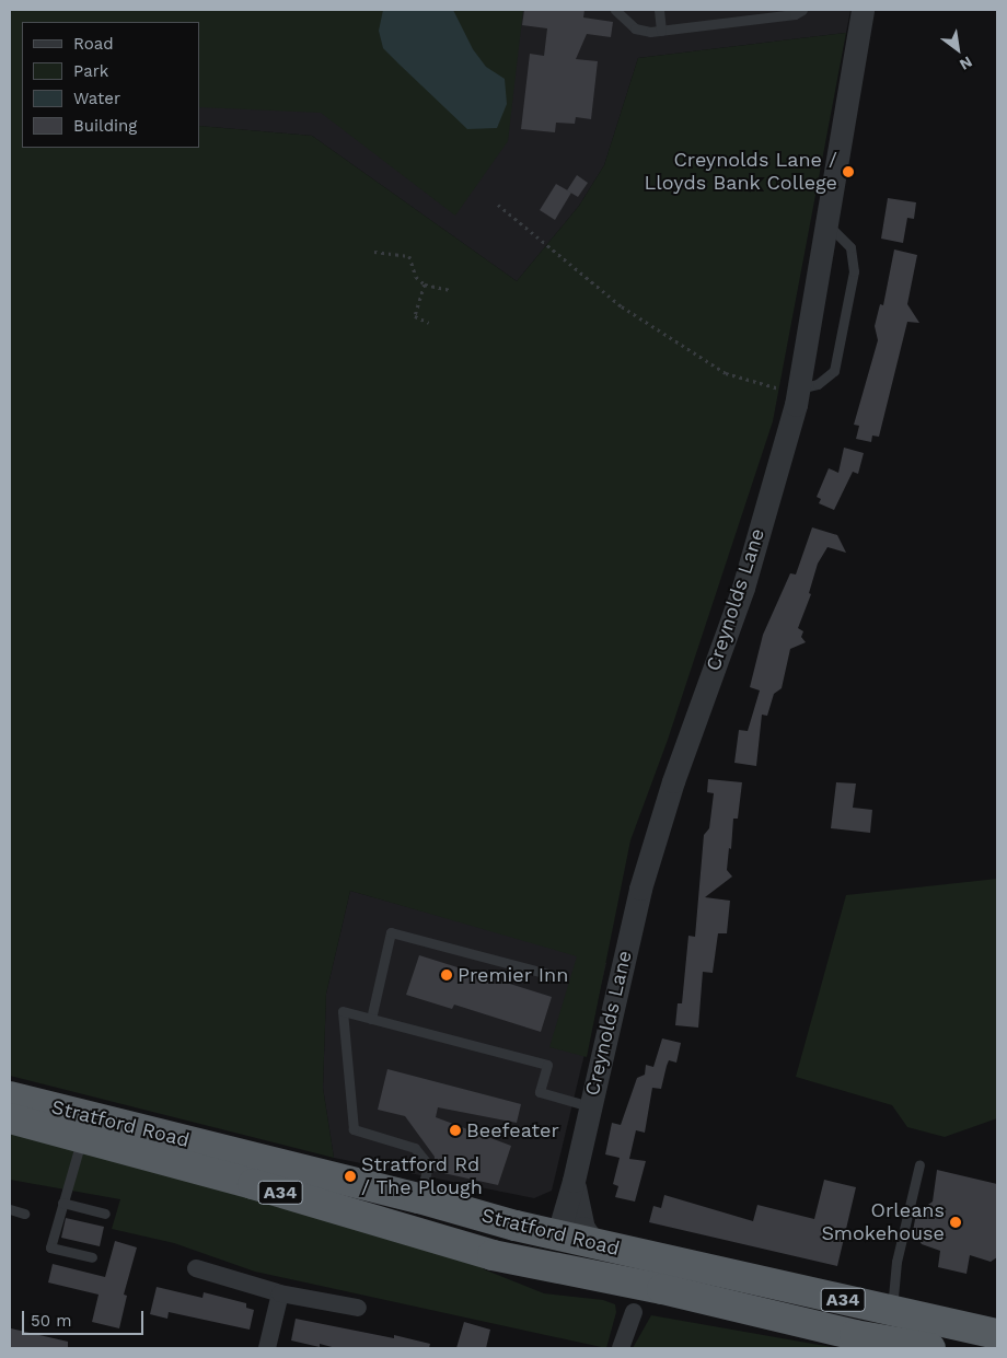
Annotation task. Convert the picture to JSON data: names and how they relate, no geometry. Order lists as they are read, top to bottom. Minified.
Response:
{"streets":{"highway":["Stratford Road","A34"],"street":["Creynolds Lane"]},"crossings":[["Creynolds Lane","Stratford Road"],["Creynolds Lane","A34"],["Stratford Road","A34"]],"places":["Creynolds Lane / Lloyds Bank College","Premier Inn","Beefeater","Stratford Rd / The Plough","Orleans Smokehouse"],"legend":["Road","Park","Water","Building"],"scale_bar":"50 m","north":"bottom right"}
